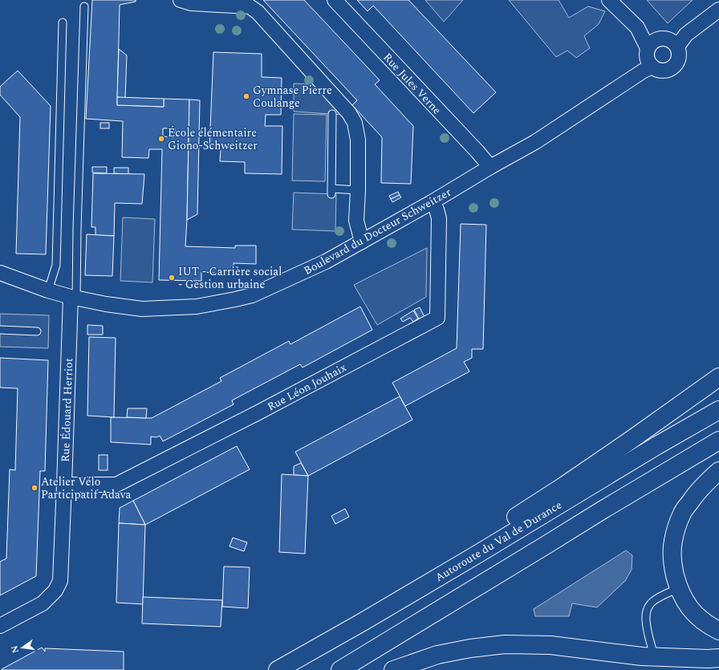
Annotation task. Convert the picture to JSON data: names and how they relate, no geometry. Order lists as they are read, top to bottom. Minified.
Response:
{"streets":{"highway":["Autoroute du Val de Durance"],"street":["Rue Jules Verne","Boulevard du Docteur Schweitzer","Rue Léon Jouhaix","Rue Édouard Herriot"]},"crossings":[["Rue Jules Verne","Boulevard du Docteur Schweitzer"],["Boulevard du Docteur Schweitzer","Rue Léon Jouhaix"],["Boulevard du Docteur Schweitzer","Rue Édouard Herriot"],["Rue Léon Jouhaix","Rue Édouard Herriot"]],"places":["Gymnase Pierre Coulange","École élémentaire Giono-Schweitzer","IUT - Carrière social - Gestion urbaine","Atelier Vélo Participatif Adava"],"north":"left"}
